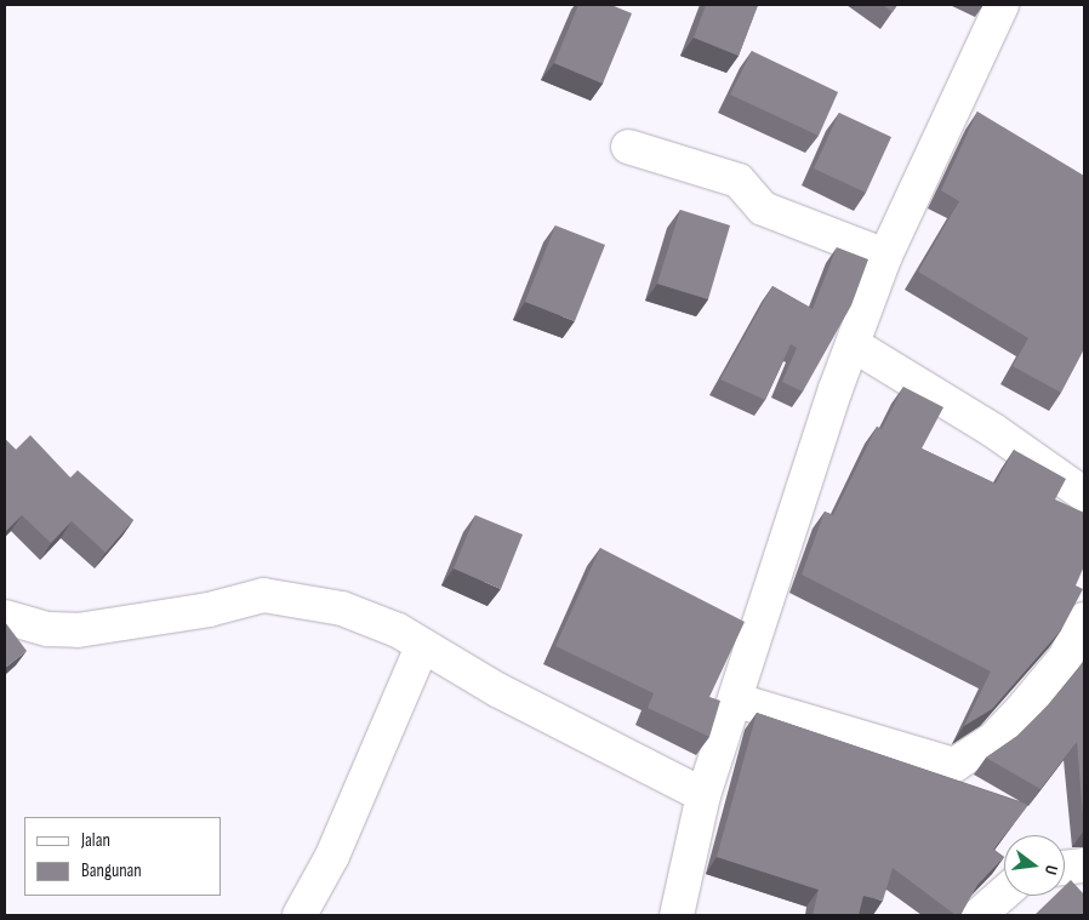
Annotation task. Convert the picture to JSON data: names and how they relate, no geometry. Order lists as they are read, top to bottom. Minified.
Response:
{"legend":["Jalan","Bangunan"],"north":"right"}
